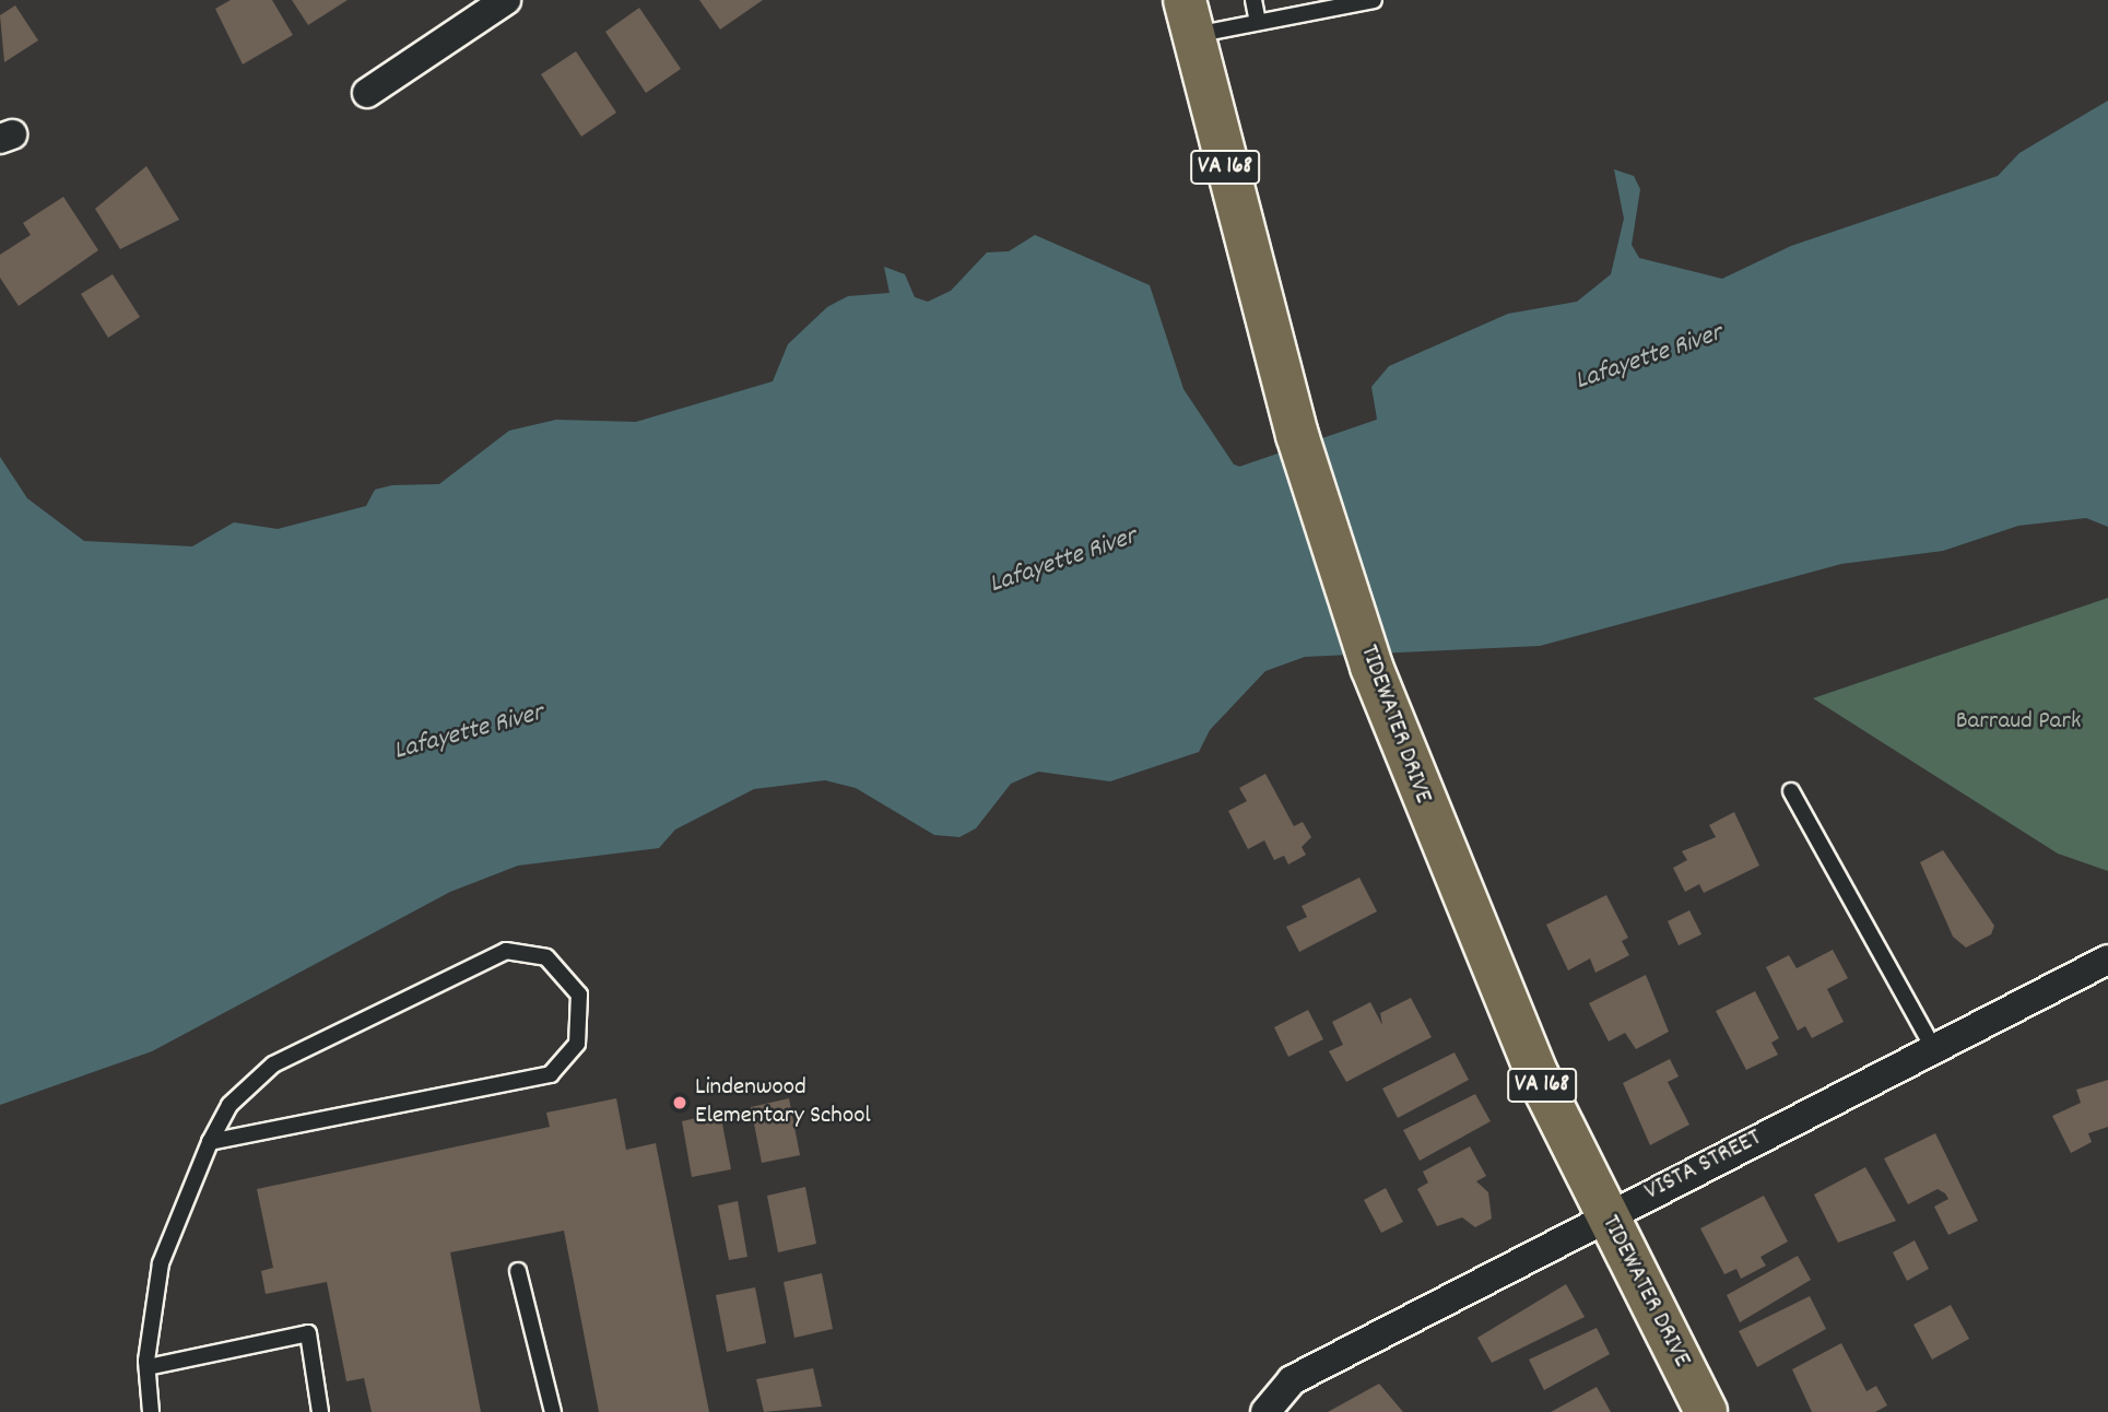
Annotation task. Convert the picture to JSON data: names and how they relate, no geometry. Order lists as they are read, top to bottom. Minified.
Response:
{"streets":{"highway":["VA 168","TIDEWATER DRIVE"],"street":["VISTA STREET"]},"crossings":[["TIDEWATER DRIVE","VISTA STREET"]],"water":["Lafayette River"],"parks":["Barraud Park"],"places":["Lindenwood Elementary School"]}
